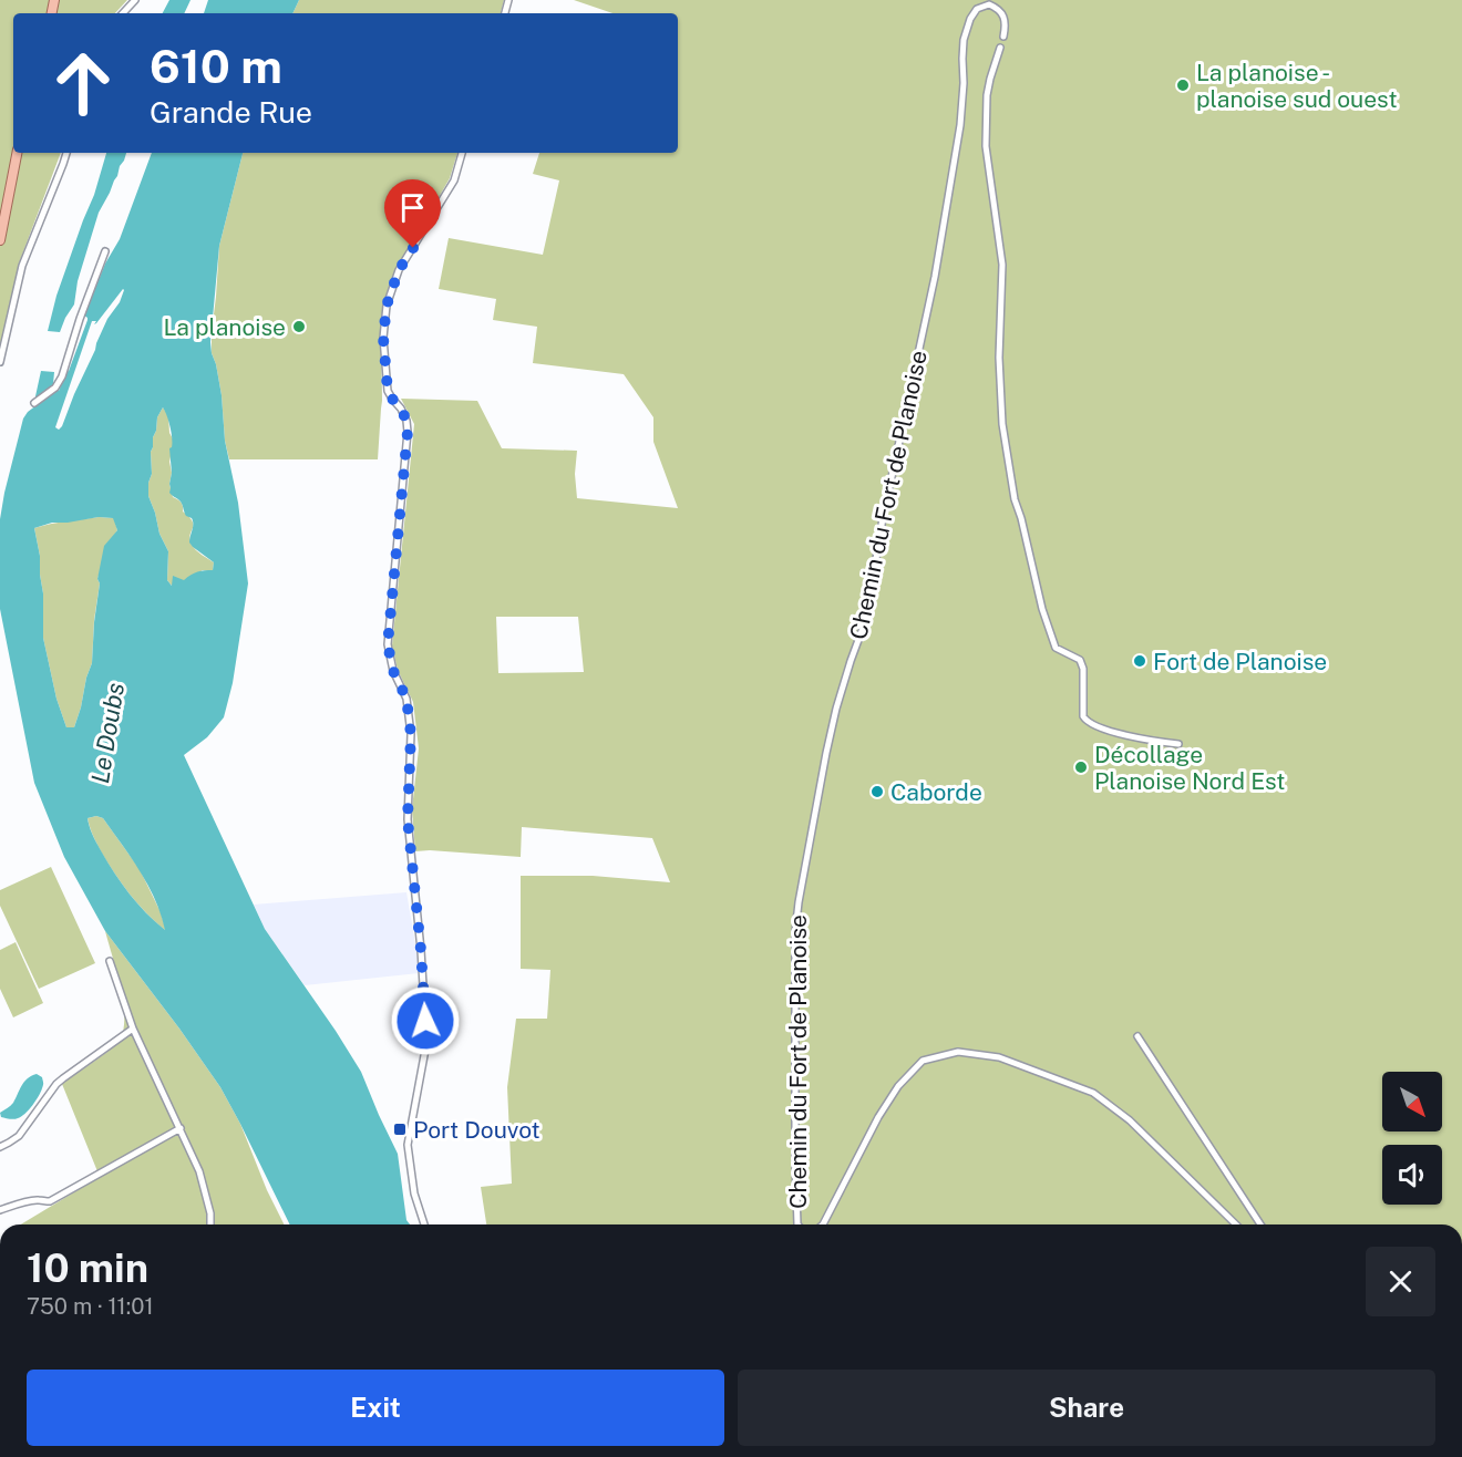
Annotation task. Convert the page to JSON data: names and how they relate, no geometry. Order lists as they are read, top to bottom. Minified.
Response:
{"streets":{"street":["Chemin du Fort de Planoise"]},"water":["Le Doubs"],"places":{"other":["La planoise - planoise sud ouest","La planoise","Fort de Planoise","Décollage Planoise Nord Est","Caborde"],"transit":["Port Douvot"]},"north":"bottom right","page":{"turn":["610 m","Grande Rue"],"heading":["10 min","750 m · 11:01"],"buttons":["Exit","Share"]}}
